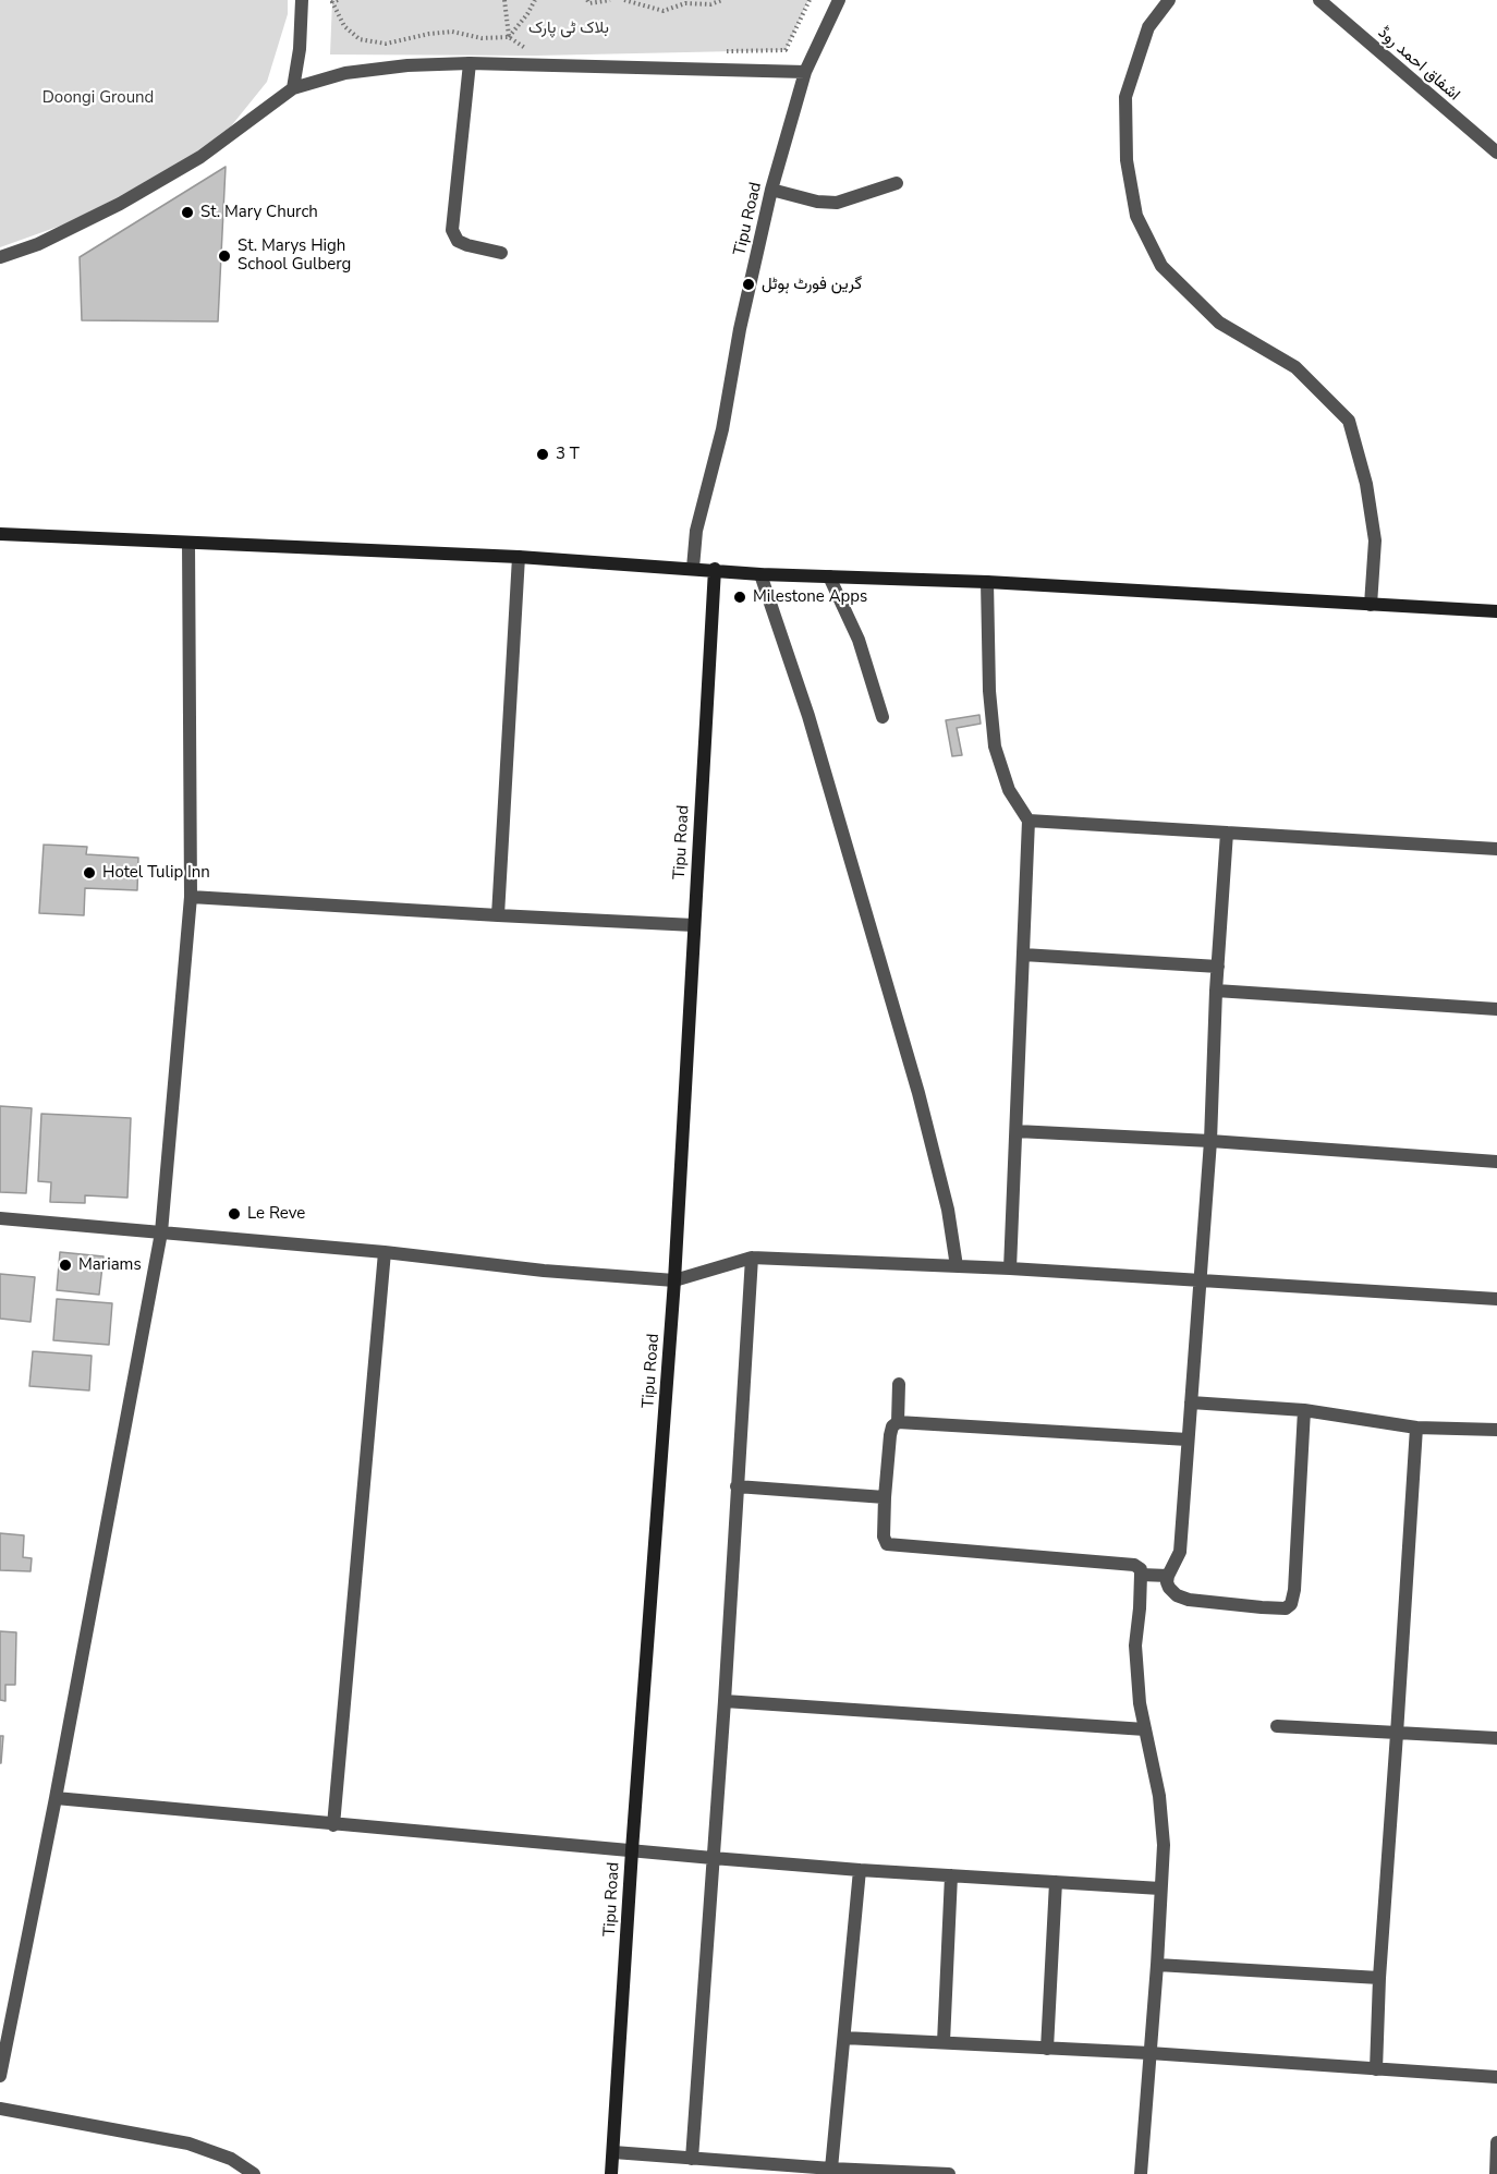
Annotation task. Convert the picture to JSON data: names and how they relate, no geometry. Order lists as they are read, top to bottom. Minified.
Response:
{"streets":{"street":["اشفاق احمد روڈ","Tipu Road"]},"parks":["بلاک ٹی پارک","Doongi Ground"],"places":["St. Mary Church","St. Marys High School Gulberg","گرین فورٹ ہوٹل","3 T","Milestone Apps","Hotel Tulip Inn","Le Reve","Mariams"]}
